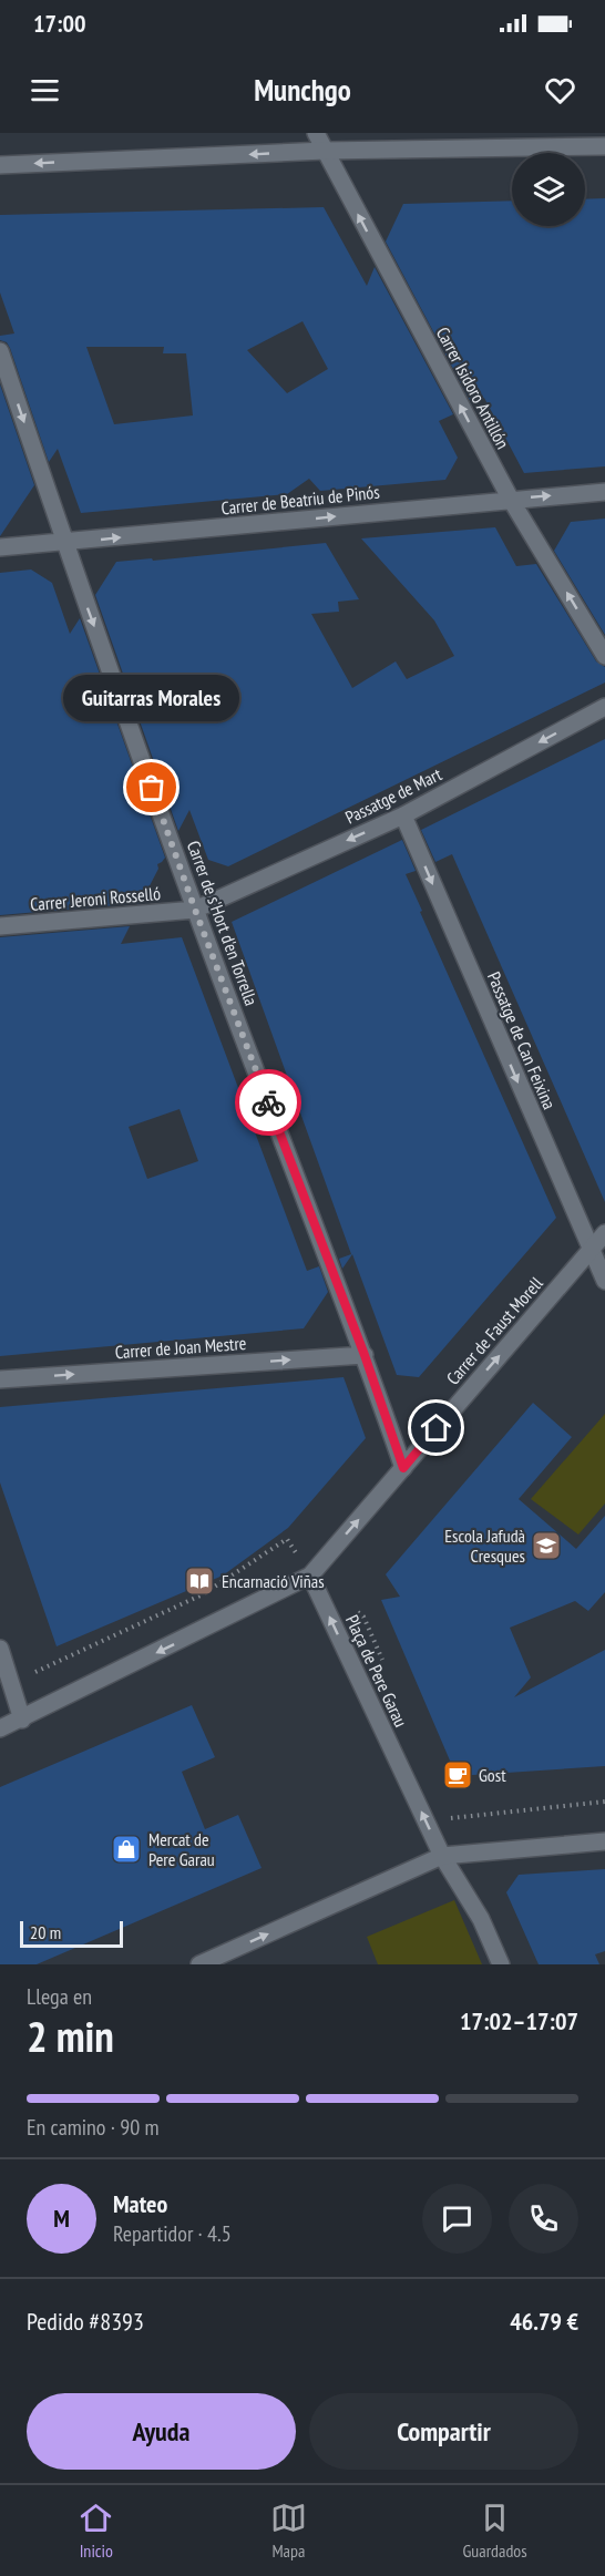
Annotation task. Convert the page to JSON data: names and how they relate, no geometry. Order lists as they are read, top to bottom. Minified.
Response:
{"streets":{"street":["Carrer Isidoro Antillón","Carrer de Beatriu de Pinós","Passatge de Mart","Carrer Jeroni Rosselló","Carrer de s'Hort d'en Torrella","Passatge de Can Feixina","Carrer de Faust Morell","Carrer de Joan Mestre","Plaça de Pere Garau"]},"crossings":[["Carrer Isidoro Antillón","Carrer de Beatriu de Pinós"],["Carrer de Beatriu de Pinós","Carrer de s'Hort d'en Torrella"],["Passatge de Mart","Carrer Jeroni Rosselló"],["Passatge de Mart","Carrer de s'Hort d'en Torrella"],["Passatge de Mart","Passatge de Can Feixina"],["Carrer Jeroni Rosselló","Carrer de s'Hort d'en Torrella"],["Carrer de s'Hort d'en Torrella","Carrer de Faust Morell"],["Carrer de s'Hort d'en Torrella","Carrer de Joan Mestre"],["Passatge de Can Feixina","Carrer de Faust Morell"],["Carrer de Faust Morell","Plaça de Pere Garau"]],"one_way":["Carrer Isidoro Antillón","Carrer de Beatriu de Pinós","Passatge de Mart","Carrer de s'Hort d'en Torrella","Passatge de Can Feixina","Carrer de Faust Morell","Carrer de Joan Mestre","Plaça de Pere Garau"],"places":{"other":["Guitarras Morales"],"school or university":["Escola Jafudà Cresques"],"library":["Encarnació Viñas"],"cafe":["Gost"],"shop":["Mercat de Pere Garau"]},"scale_bar":"20 m","page":{"status":"17:00","header":"Munchgo","bubble":"Guitarras Morales","scale":"20 m","heading":["2 min","Llega en","17:02–17:07"],"panel":["Mateo","Repartidor · 4.5","Pedido #8393","46.79 €"],"bar":"En camino · 90 m","round":"M","buttons":["Ayuda","Compartir"],"tabs":["Inicio","Mapa","Guardados"]}}
